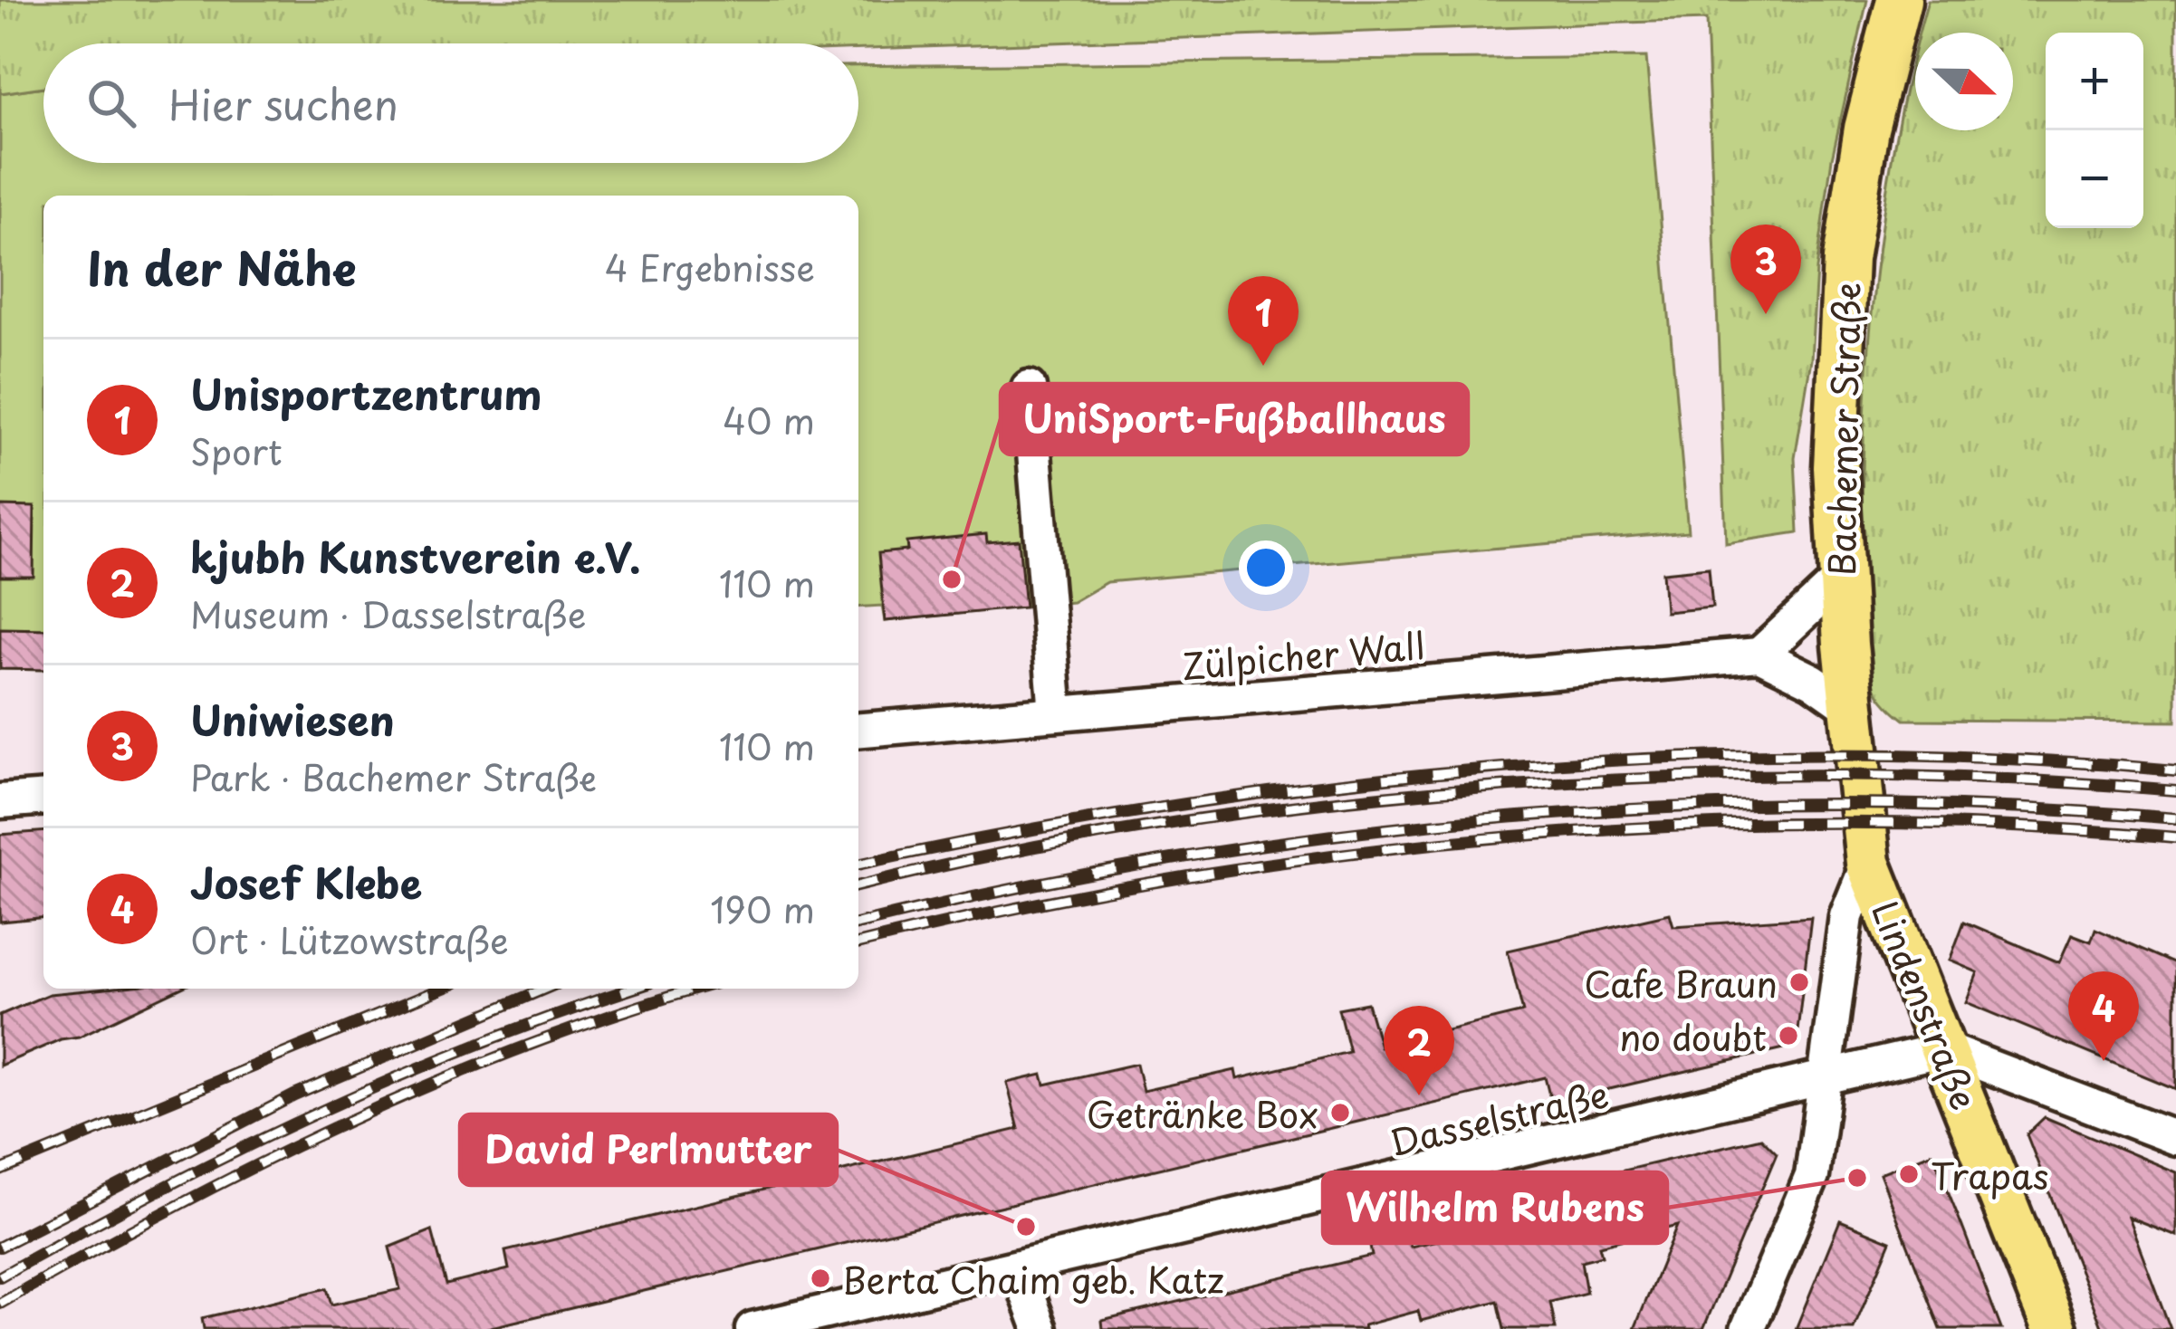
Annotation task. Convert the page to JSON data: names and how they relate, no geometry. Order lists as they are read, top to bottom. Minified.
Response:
{"streets":{"main road":["Bachemer Straße","Lindenstraße"],"street":["Zülpicher Wall","Dasselstraße"]},"crossings":[["Bachemer Straße","Lindenstraße"],["Lindenstraße","Dasselstraße"]],"places":["UniSport-Fußballhaus","Cafe Braun","no doubt","Getränke Box","Trapas","Wilhelm Rubens","David Perlmutter","Berta Chaim geb. Katz"],"north":"right","page":{"map_buttons":["+","−"],"search":"Hier suchen","heading":["In der Nähe","4 Ergebnisse"],"pins":["3","1","4","2"],"list":[{"mark":"1","name":"Unisportzentrum","note":"Sport","value":"40 m"},{"mark":"2","name":"kjubh Kunstverein e.V.","note":"Museum · Dasselstraße","value":"110 m"},{"mark":"3","name":"Uniwiesen","note":"Park · Bachemer Straße","value":"110 m"},{"mark":"4","name":"Josef Klebe","note":"Ort · Lützowstraße","value":"190 m"}]}}
